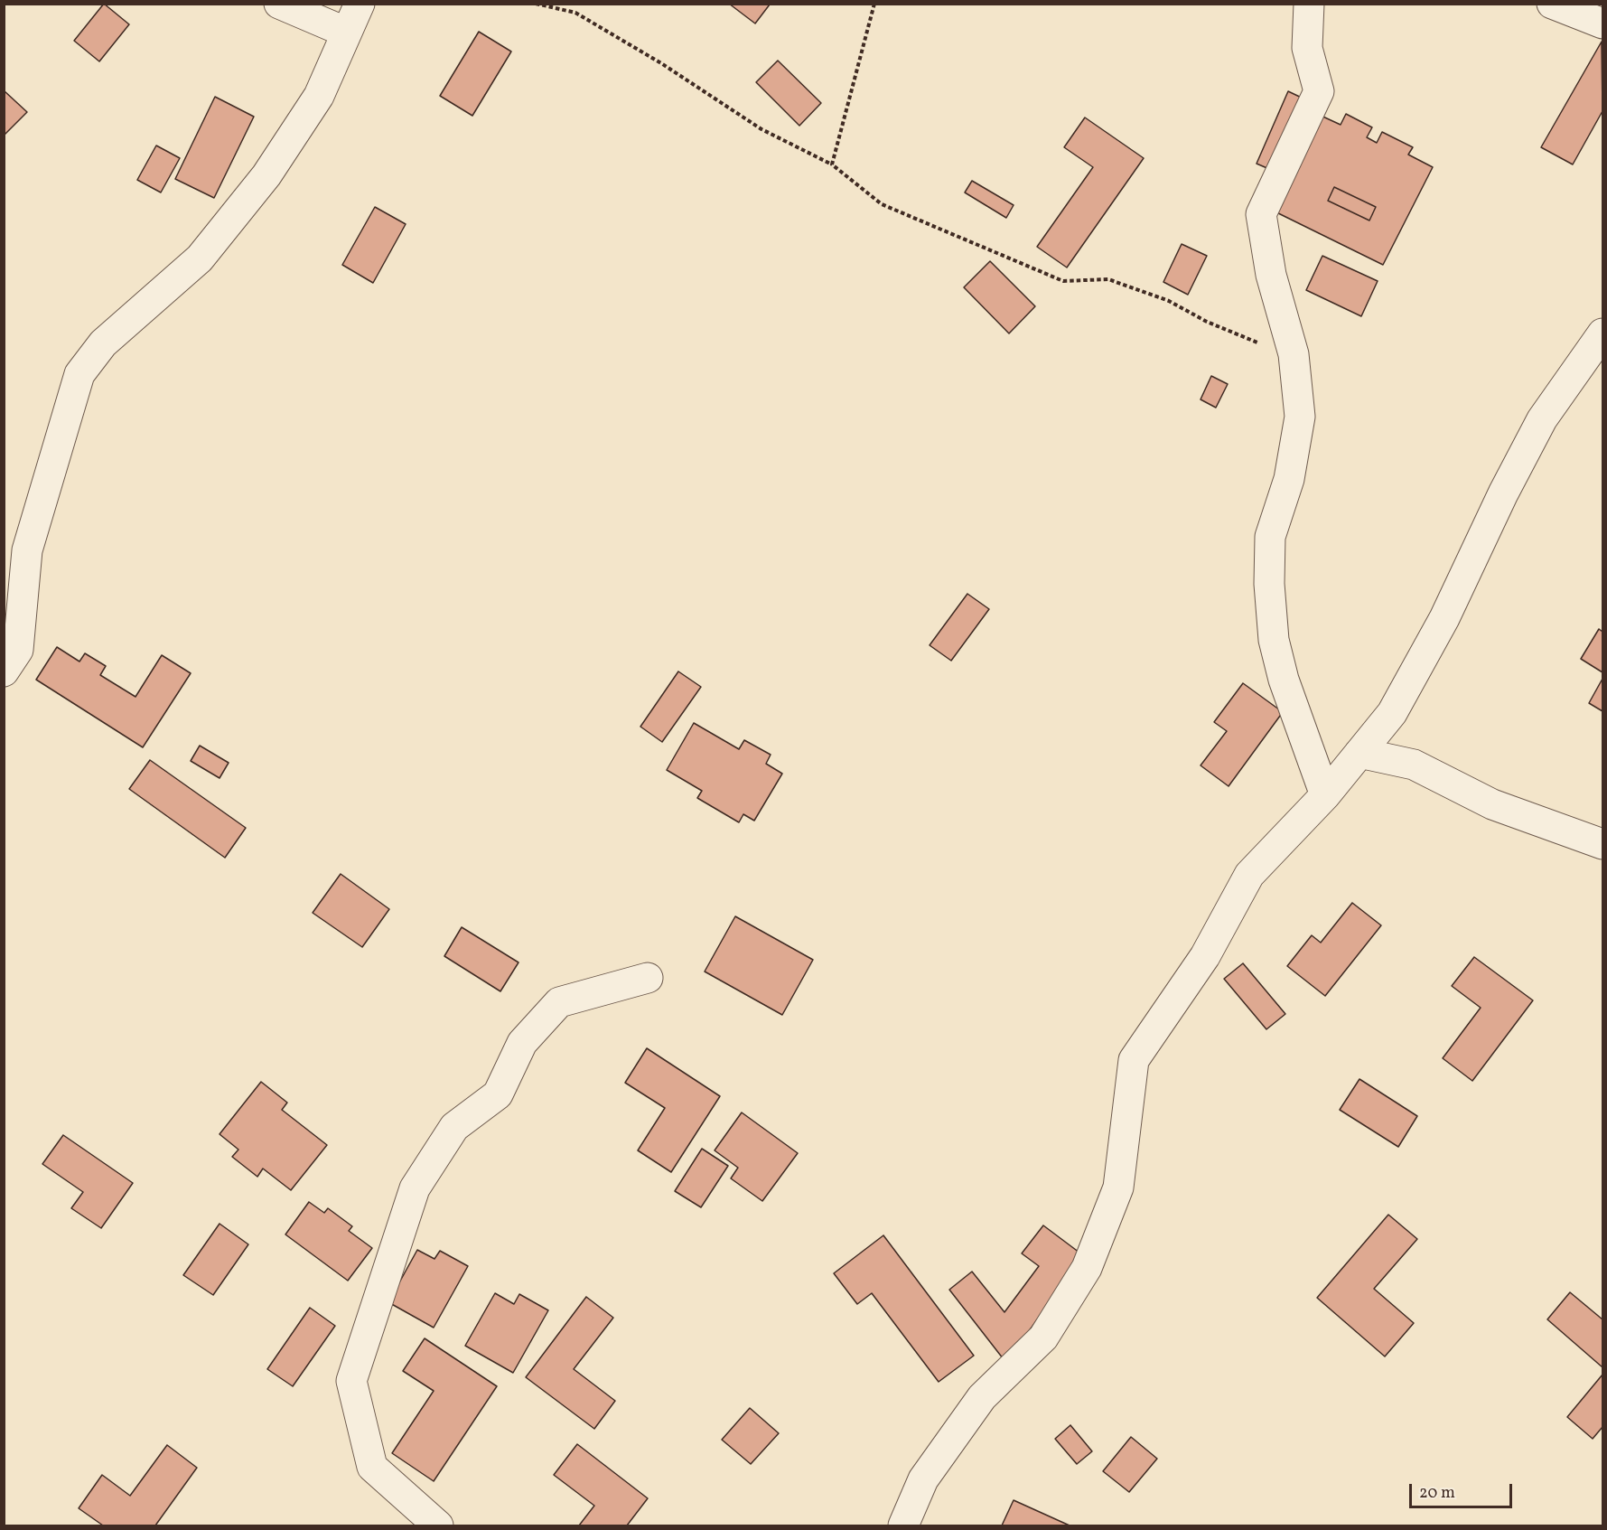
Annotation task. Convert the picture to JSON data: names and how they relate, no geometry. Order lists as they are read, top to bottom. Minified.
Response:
{"scale_bar":"20 m"}
